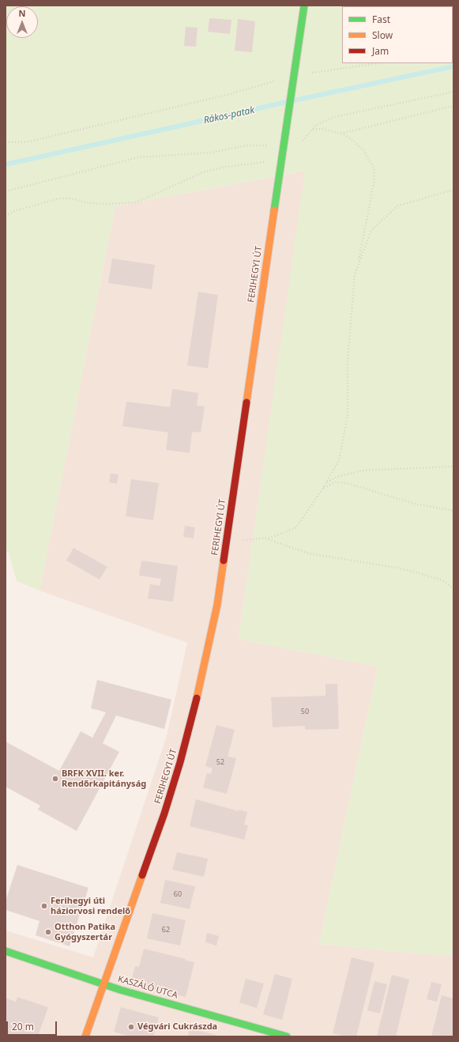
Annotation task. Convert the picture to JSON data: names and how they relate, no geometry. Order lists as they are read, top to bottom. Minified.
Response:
{"streets":{"street":["FERIHEGYI ÚT","KASZÁLÓ UTCA"]},"crossings":[["FERIHEGYI ÚT","KASZÁLÓ UTCA"]],"water":["Rákos-patak"],"places":["BRFK XVII. ker. Rendőrkapitányság","Ferihegyi úti háziorvosi rendelő","Otthon Patika Gyógyszertár","Végvári Cukrászda"],"house_numbers":["50","52","60","62"],"legend":["Fast","Slow","Jam"],"scale_bar":"20 m","north":"top"}
